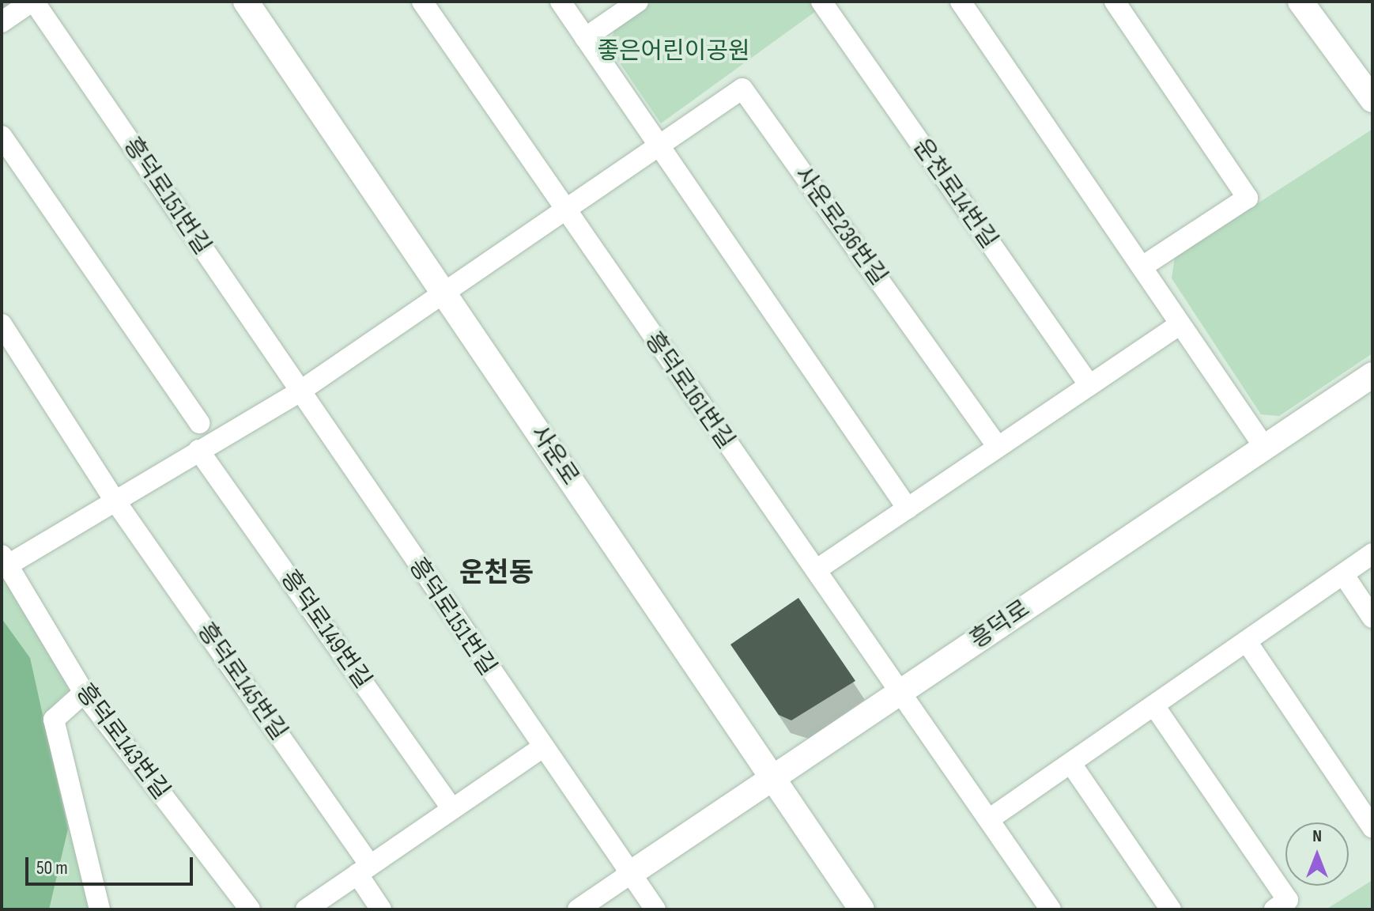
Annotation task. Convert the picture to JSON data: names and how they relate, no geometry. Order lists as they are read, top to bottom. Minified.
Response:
{"streets":{"street":["운천로14번길","흥덕로151번길","사운로236번길","흥덕로161번길","사운로","흥덕로","흥덕로149번길","흥덕로145번길","흥덕로143번길"]},"crossings":[["흥덕로151번길","사운로236번길"],["흥덕로151번길","흥덕로"],["사운로236번길","흥덕로161번길"],["사운로236번길","사운로"],["흥덕로161번길","흥덕로"],["사운로","흥덕로"]],"districts":["운천동"],"parks":["좋은어린이공원"],"scale_bar":"50 m","north":"top"}
